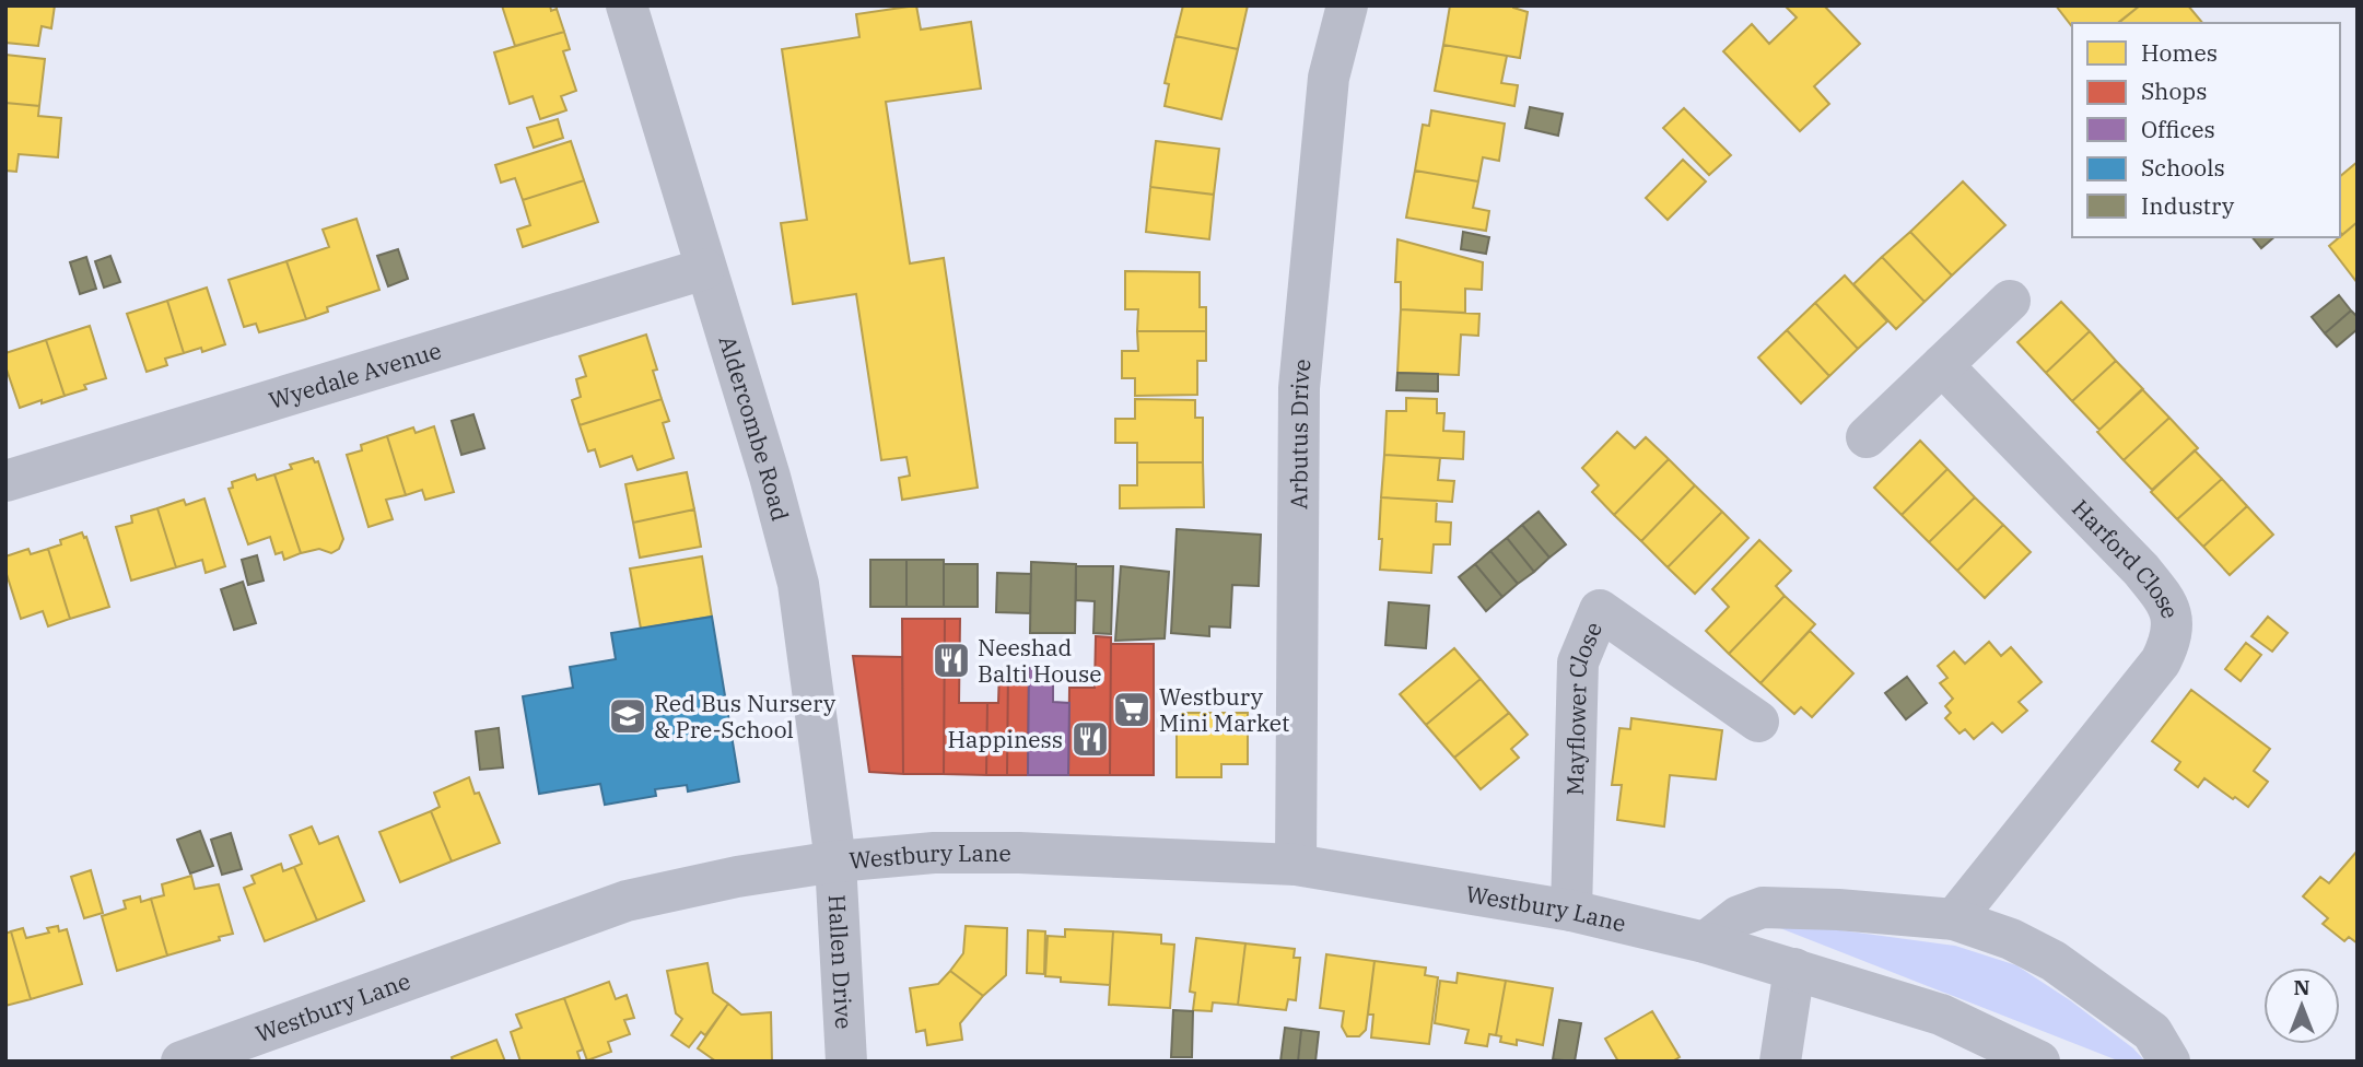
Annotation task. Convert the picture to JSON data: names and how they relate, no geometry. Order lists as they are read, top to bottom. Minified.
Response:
{"streets":{"street":["Wyedale Avenue","Aldercombe Road","Arbutus Drive","Harford Close","Mayflower Close","Westbury Lane","Hallen Drive"]},"crossings":[["Wyedale Avenue","Aldercombe Road"],["Aldercombe Road","Westbury Lane"],["Aldercombe Road","Hallen Drive"],["Arbutus Drive","Westbury Lane"],["Mayflower Close","Westbury Lane"],["Westbury Lane","Hallen Drive"]],"places":{"restaurant":["Neeshad Balti House","Happiness"],"supermarket":["Westbury Mini Market"],"school or university":["Red Bus Nursery & Pre-School"]},"legend":["Homes","Shops","Offices","Schools","Industry"],"north":"top"}
